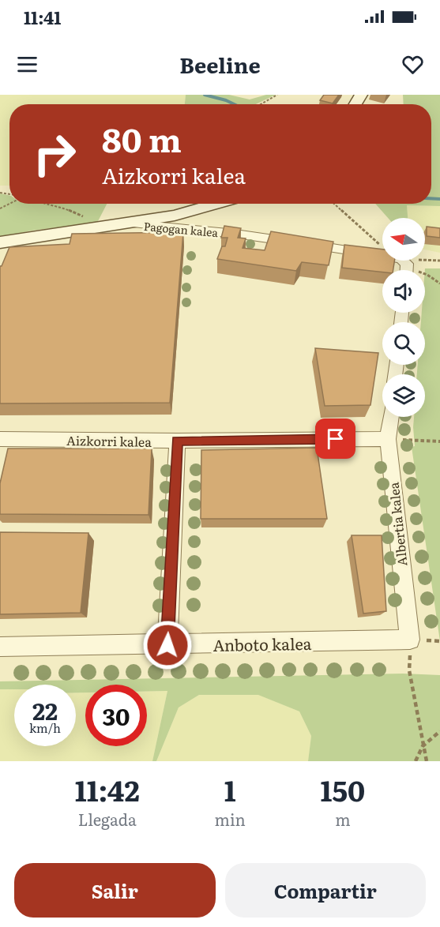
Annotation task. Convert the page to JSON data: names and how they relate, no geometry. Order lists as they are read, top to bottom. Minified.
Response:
{"streets":{"street":["Pagogan kalea","Aizkorri kalea","Albertia kalea","Anboto kalea"]},"crossings":[["Aizkorri kalea","Albertia kalea"],["Albertia kalea","Anboto kalea"]],"north":"left","page":{"status":"11:41","header":"Beeline","turn":["80 m","Aizkorri kalea"],"speed":"22 km/h","limit":"30","eta":["11:42","Llegada","1","min","150","m"],"buttons":["Salir","Compartir"]}}
